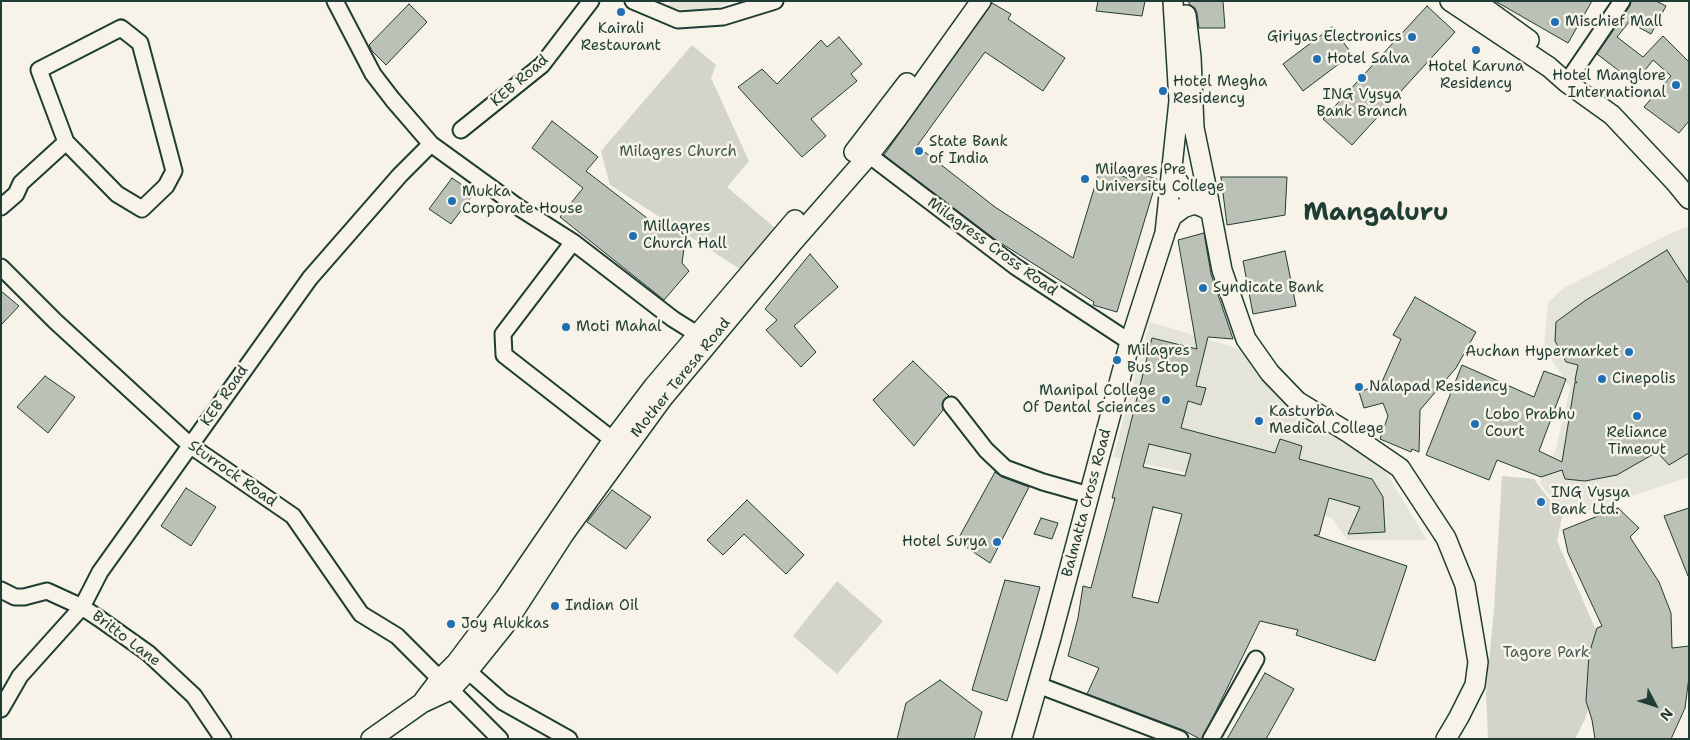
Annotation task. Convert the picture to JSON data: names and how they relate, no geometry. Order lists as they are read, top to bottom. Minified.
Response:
{"streets":{"main road":["Mother Teresa Road","Balmatta Cross Road"],"street":["KEB Road","Milagress Cross Road","Sturrock Road","Britto Lane"]},"crossings":[["KEB Road","Sturrock Road"],["KEB Road","Britto Lane"],["Milagress Cross Road","Mother Teresa Road"],["Milagress Cross Road","Balmatta Cross Road"],["Mother Teresa Road","Sturrock Road"]],"districts":["Mangaluru"],"parks":["Milagres Church","Tagore Park"],"places":["Kairali Restaurant","Mischief Mall","Giriyas Electronics","Hotel Karuna Residency","Hotel Salva","ING Vysya Bank Branch","Hotel Manglore International","Hotel Megha Residency","State Bank of India","Milagres Pre University College","Mukka Corporate House","Millagres Church Hall","Syndicate Bank","Moti Mahal","Auchan Hypermarket","Milagres Bus Stop","Cinepolis","Nalapad Residency","Manipal College Of Dental Sciences","Reliance Timeout","Kasturba Medical College","Lobo Prabhu Court","ING Vysya Bank Ltd.","Hotel Surya","Indian Oil","Joy Alukkas"],"north":"bottom right"}
